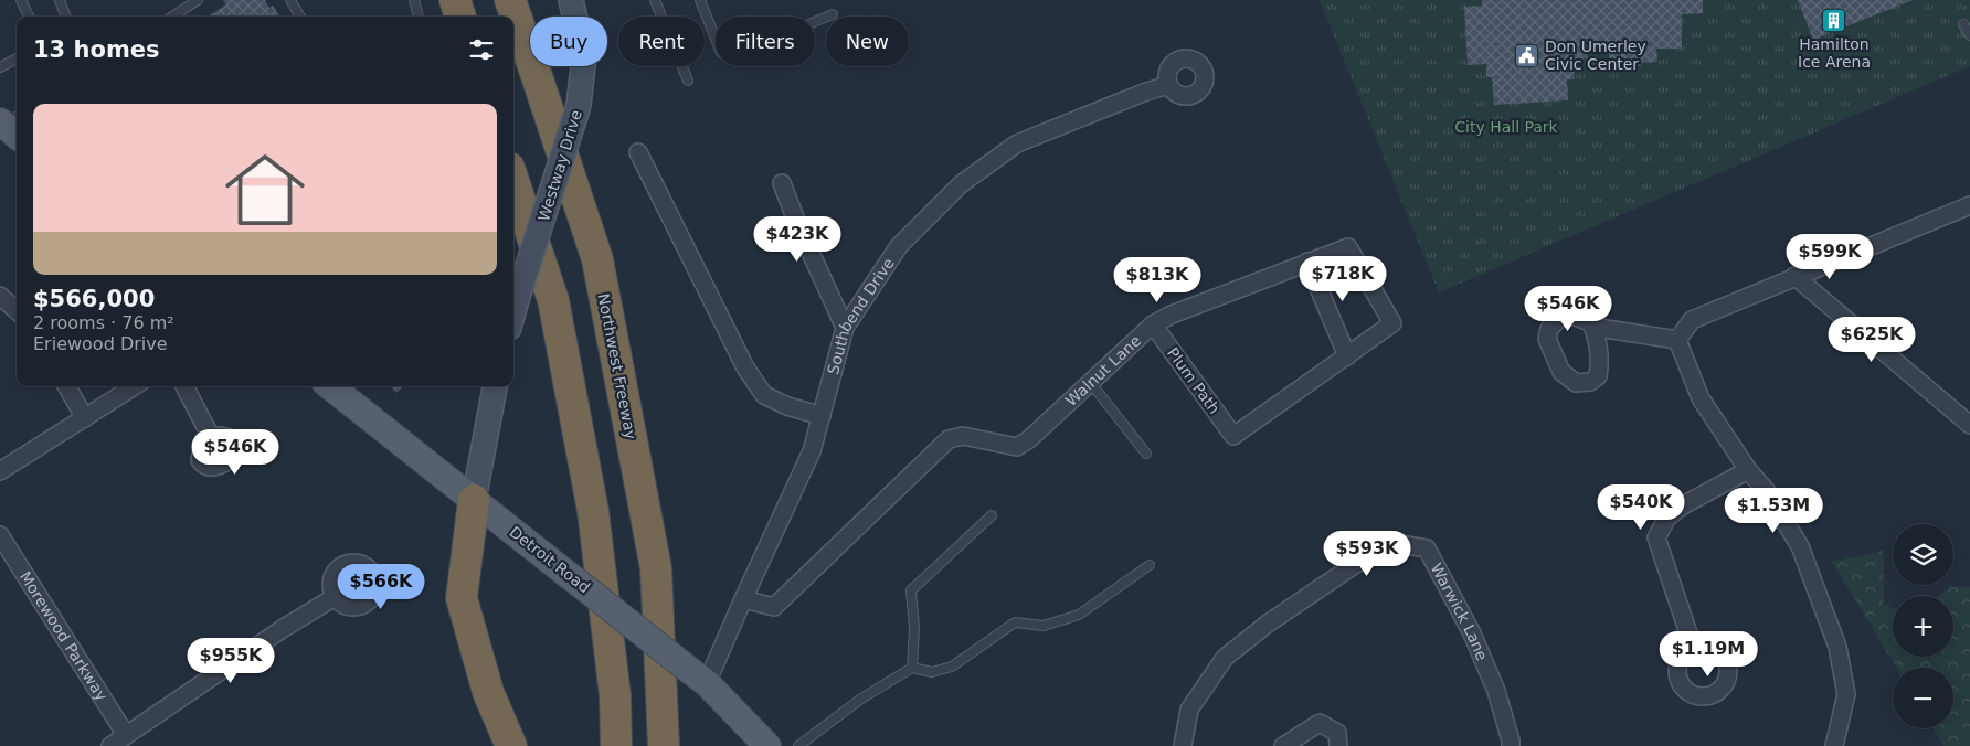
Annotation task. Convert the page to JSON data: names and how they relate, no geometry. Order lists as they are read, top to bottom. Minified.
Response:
{"streets":{"highway":["Northwest Freeway"],"main road":["Westway Drive","Detroit Road"],"street":["Southbend Drive","Walnut Lane","Plum Path","Warwick Lane","Morewood Parkway"]},"crossings":[["Southbend Drive","Walnut Lane"],["Southbend Drive","Detroit Road"],["Walnut Lane","Plum Path"]],"parks":["City Hall Park"],"places":{"building":["Hamilton Ice Arena"],"public building":["Don Umerley Civic Center"]},"page":{"chip":["Buy","Rent","Filters","New"],"heading":"13 homes","list":[{"name":"$566,000","note":"2 rooms · 76 m² · Eriewood Drive"}],"price":["$423K","$599K","$718K","$813K","$546K","$625K","$546K","$540K","$1.53M","$593K","$566K","$1.19M","$955K"],"map_buttons":["+","−"]}}
